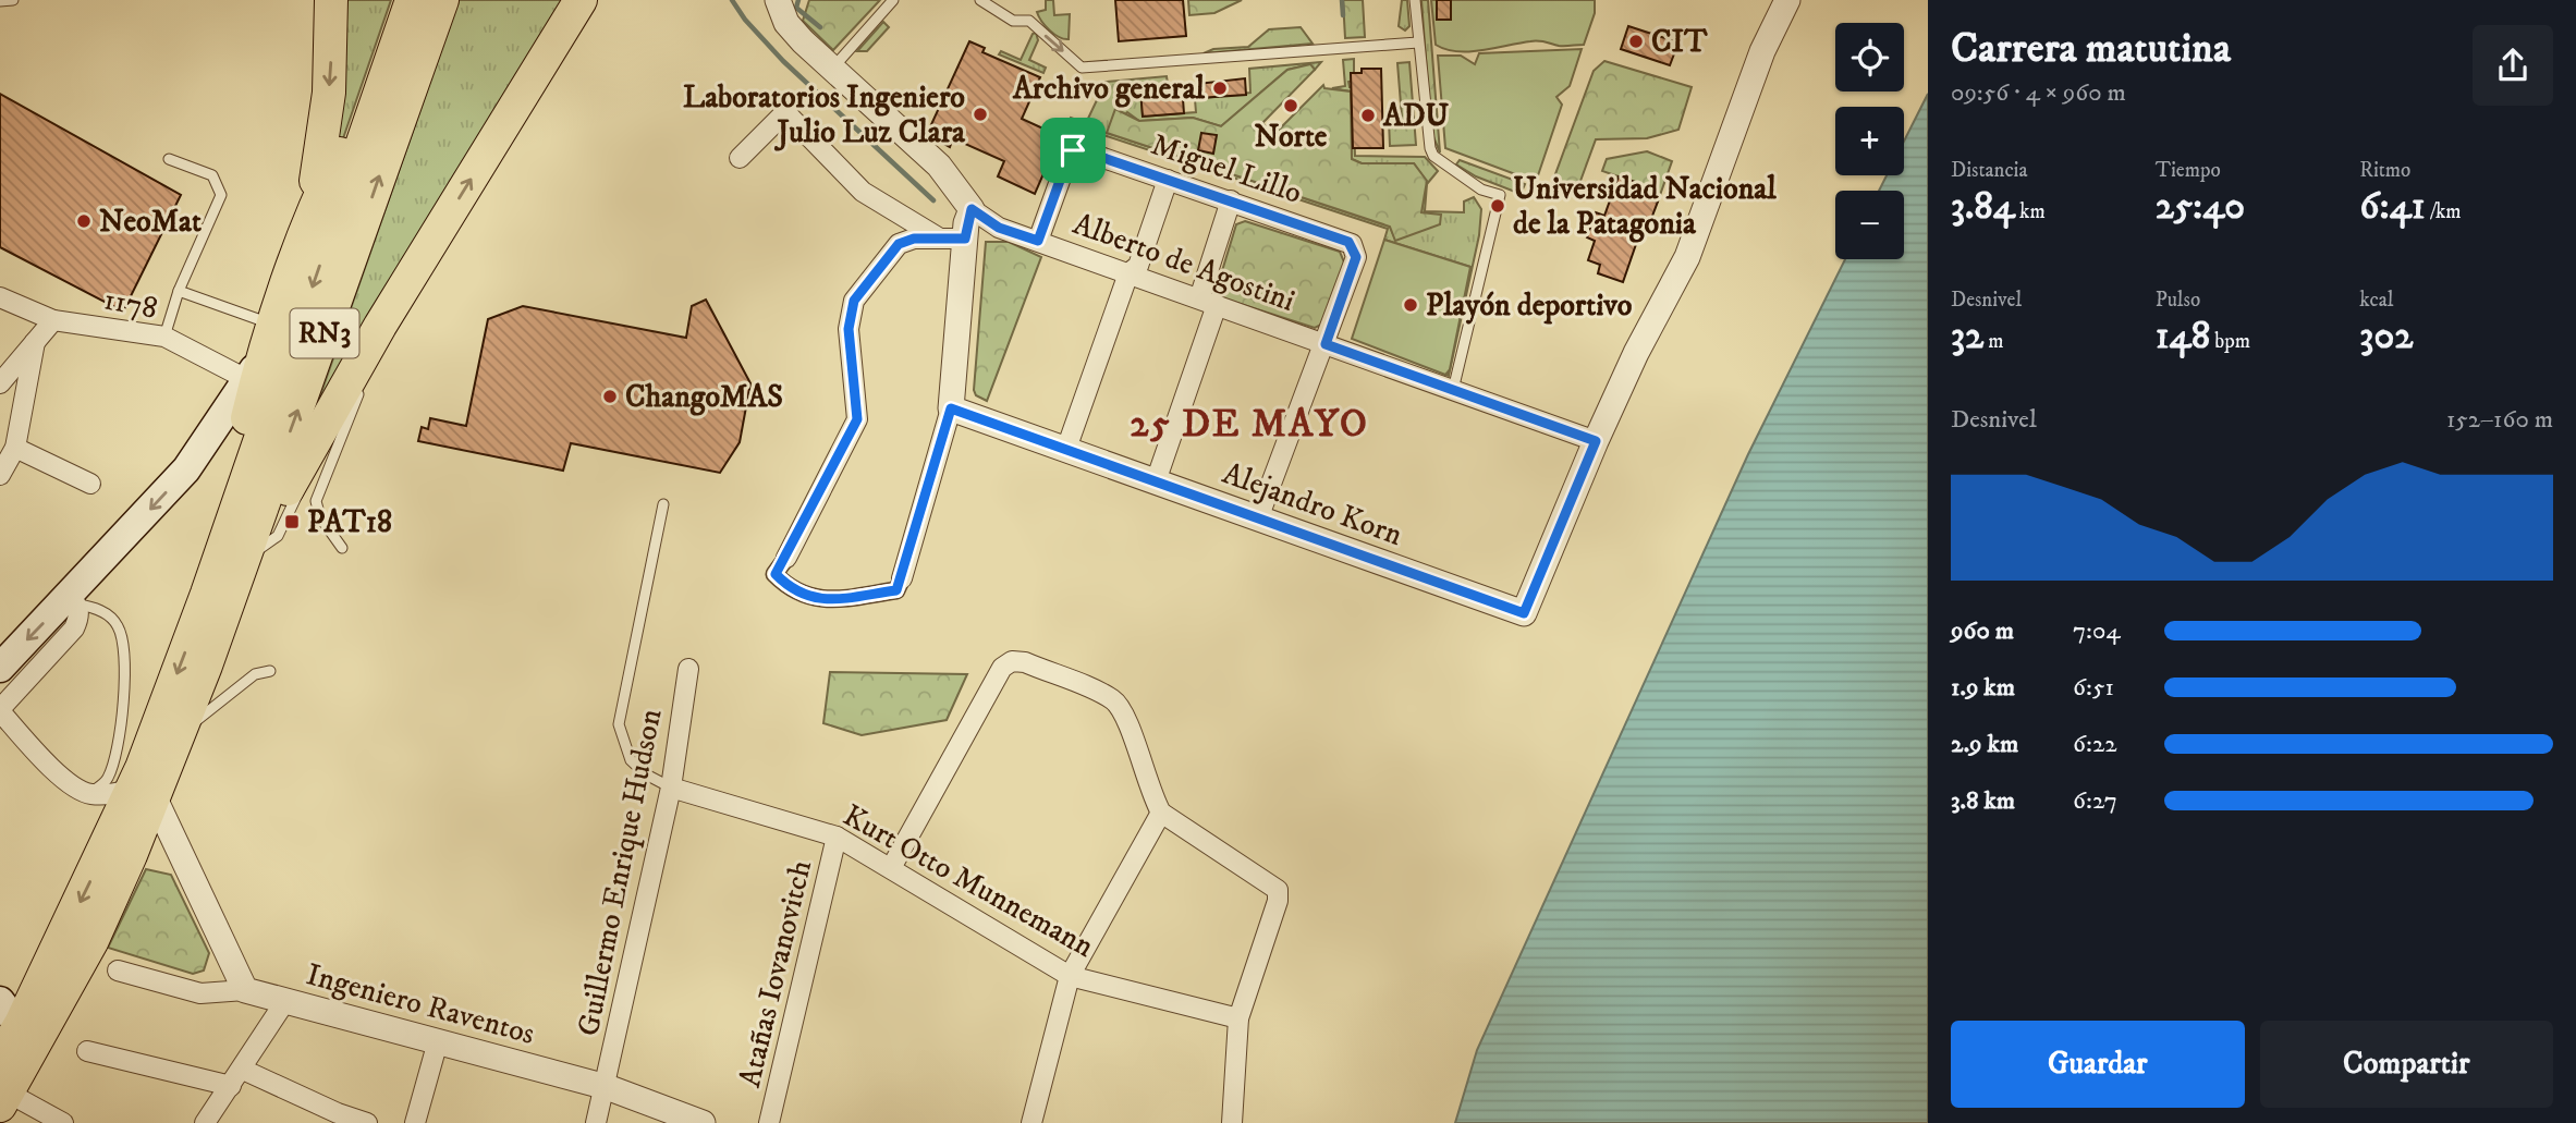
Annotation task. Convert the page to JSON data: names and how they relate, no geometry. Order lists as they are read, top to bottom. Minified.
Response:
{"streets":{"highway":["RN3"],"street":["Miguel Lillo","Alberto de Agostini","1178","Alejandro Korn","Guillermo Enrique Hudson","Kurt Otto Munnemann","Atañas Iovanovitch","Ingeniero Raventos"]},"crossings":[["Miguel Lillo","Alberto de Agostini"],["Alberto de Agostini","Alejandro Korn"],["Guillermo Enrique Hudson","Kurt Otto Munnemann"],["Guillermo Enrique Hudson","Ingeniero Raventos"],["Kurt Otto Munnemann","Atañas Iovanovitch"]],"districts":["25 DE MAYO"],"places":{"other":["CIT","Archivo general","Norte","Laboratorios Ingeniero Julio Luz Clara","ADU","Universidad Nacional de la Patagonia","NeoMat","Playón deportivo","ChangoMAS"],"transit":["PAT18"]},"page":{"heading":["Carrera matutina","09:56 · 4 × 960 m"],"map_buttons":["+","−"],"stats":[["Distancia","3.84 km"],["Tiempo","25:40"],["Ritmo","6:41 /km"],["Desnivel","32 m"],["Pulso","148 bpm"],["kcal","302"]],"chart":["Desnivel","152–160 m"],"list":[{"name":"960 m","note":"7:04"},{"name":"1.9 km","note":"6:51"},{"name":"2.9 km","note":"6:22"},{"name":"3.8 km","note":"6:27"}],"buttons":["Guardar","Compartir"]}}
